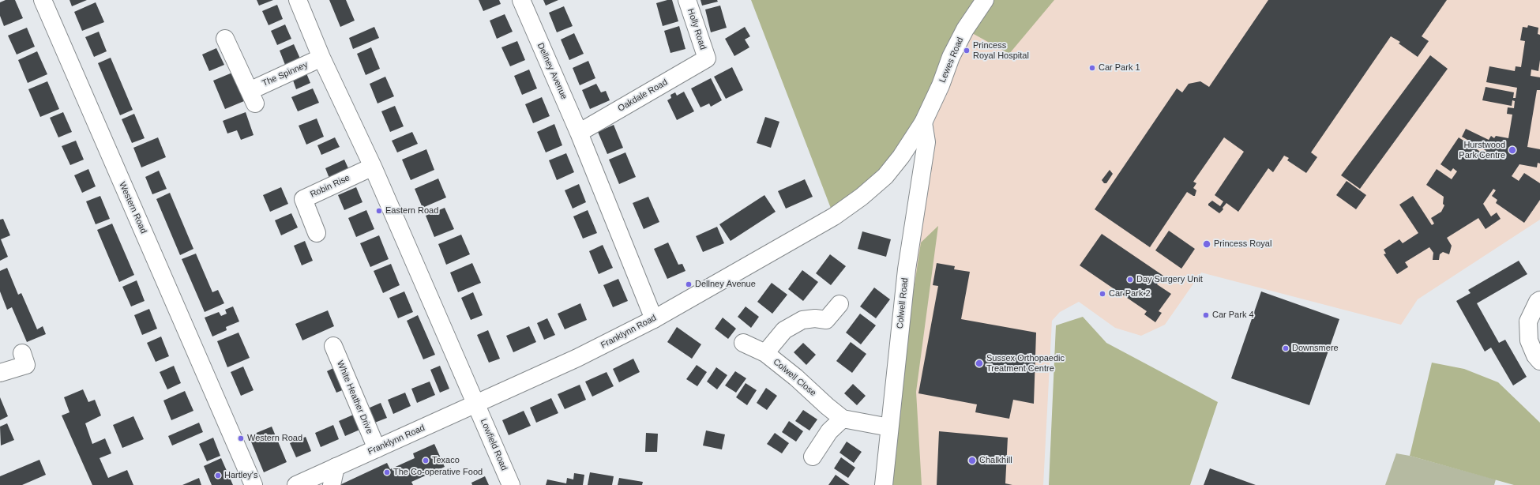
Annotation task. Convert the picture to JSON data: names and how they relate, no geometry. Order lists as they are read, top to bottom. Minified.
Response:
{"streets":{"street":["Holly Road","Lewes Road","Dellney Avenue","The Spinney","Oakdale Road","Robin Rise","Western Road","Colwell Road","Franklynn Road","Colwell Close","White Heather Drive","Lowfield Road"]},"crossings":[["Holly Road","Oakdale Road"],["Lewes Road","Colwell Road"],["Lewes Road","Franklynn Road"],["Dellney Avenue","Oakdale Road"],["Dellney Avenue","Franklynn Road"],["Colwell Road","Franklynn Road"],["Colwell Road","Colwell Close"],["Franklynn Road","White Heather Drive"],["Franklynn Road","Lowfield Road"]],"places":["Princess Royal Hospital","Car Park 1","Hurstwood Park Centre","Eastern Road","Princess Royal","Day Surgery Unit","Dellney Avenue","Car Park 2","Car Park 4","Downsmere","Sussex Orthopaedic Treatment Centre","Western Road","Texaco","Chalkhill","The Co-operative Food","Hartley's"]}
